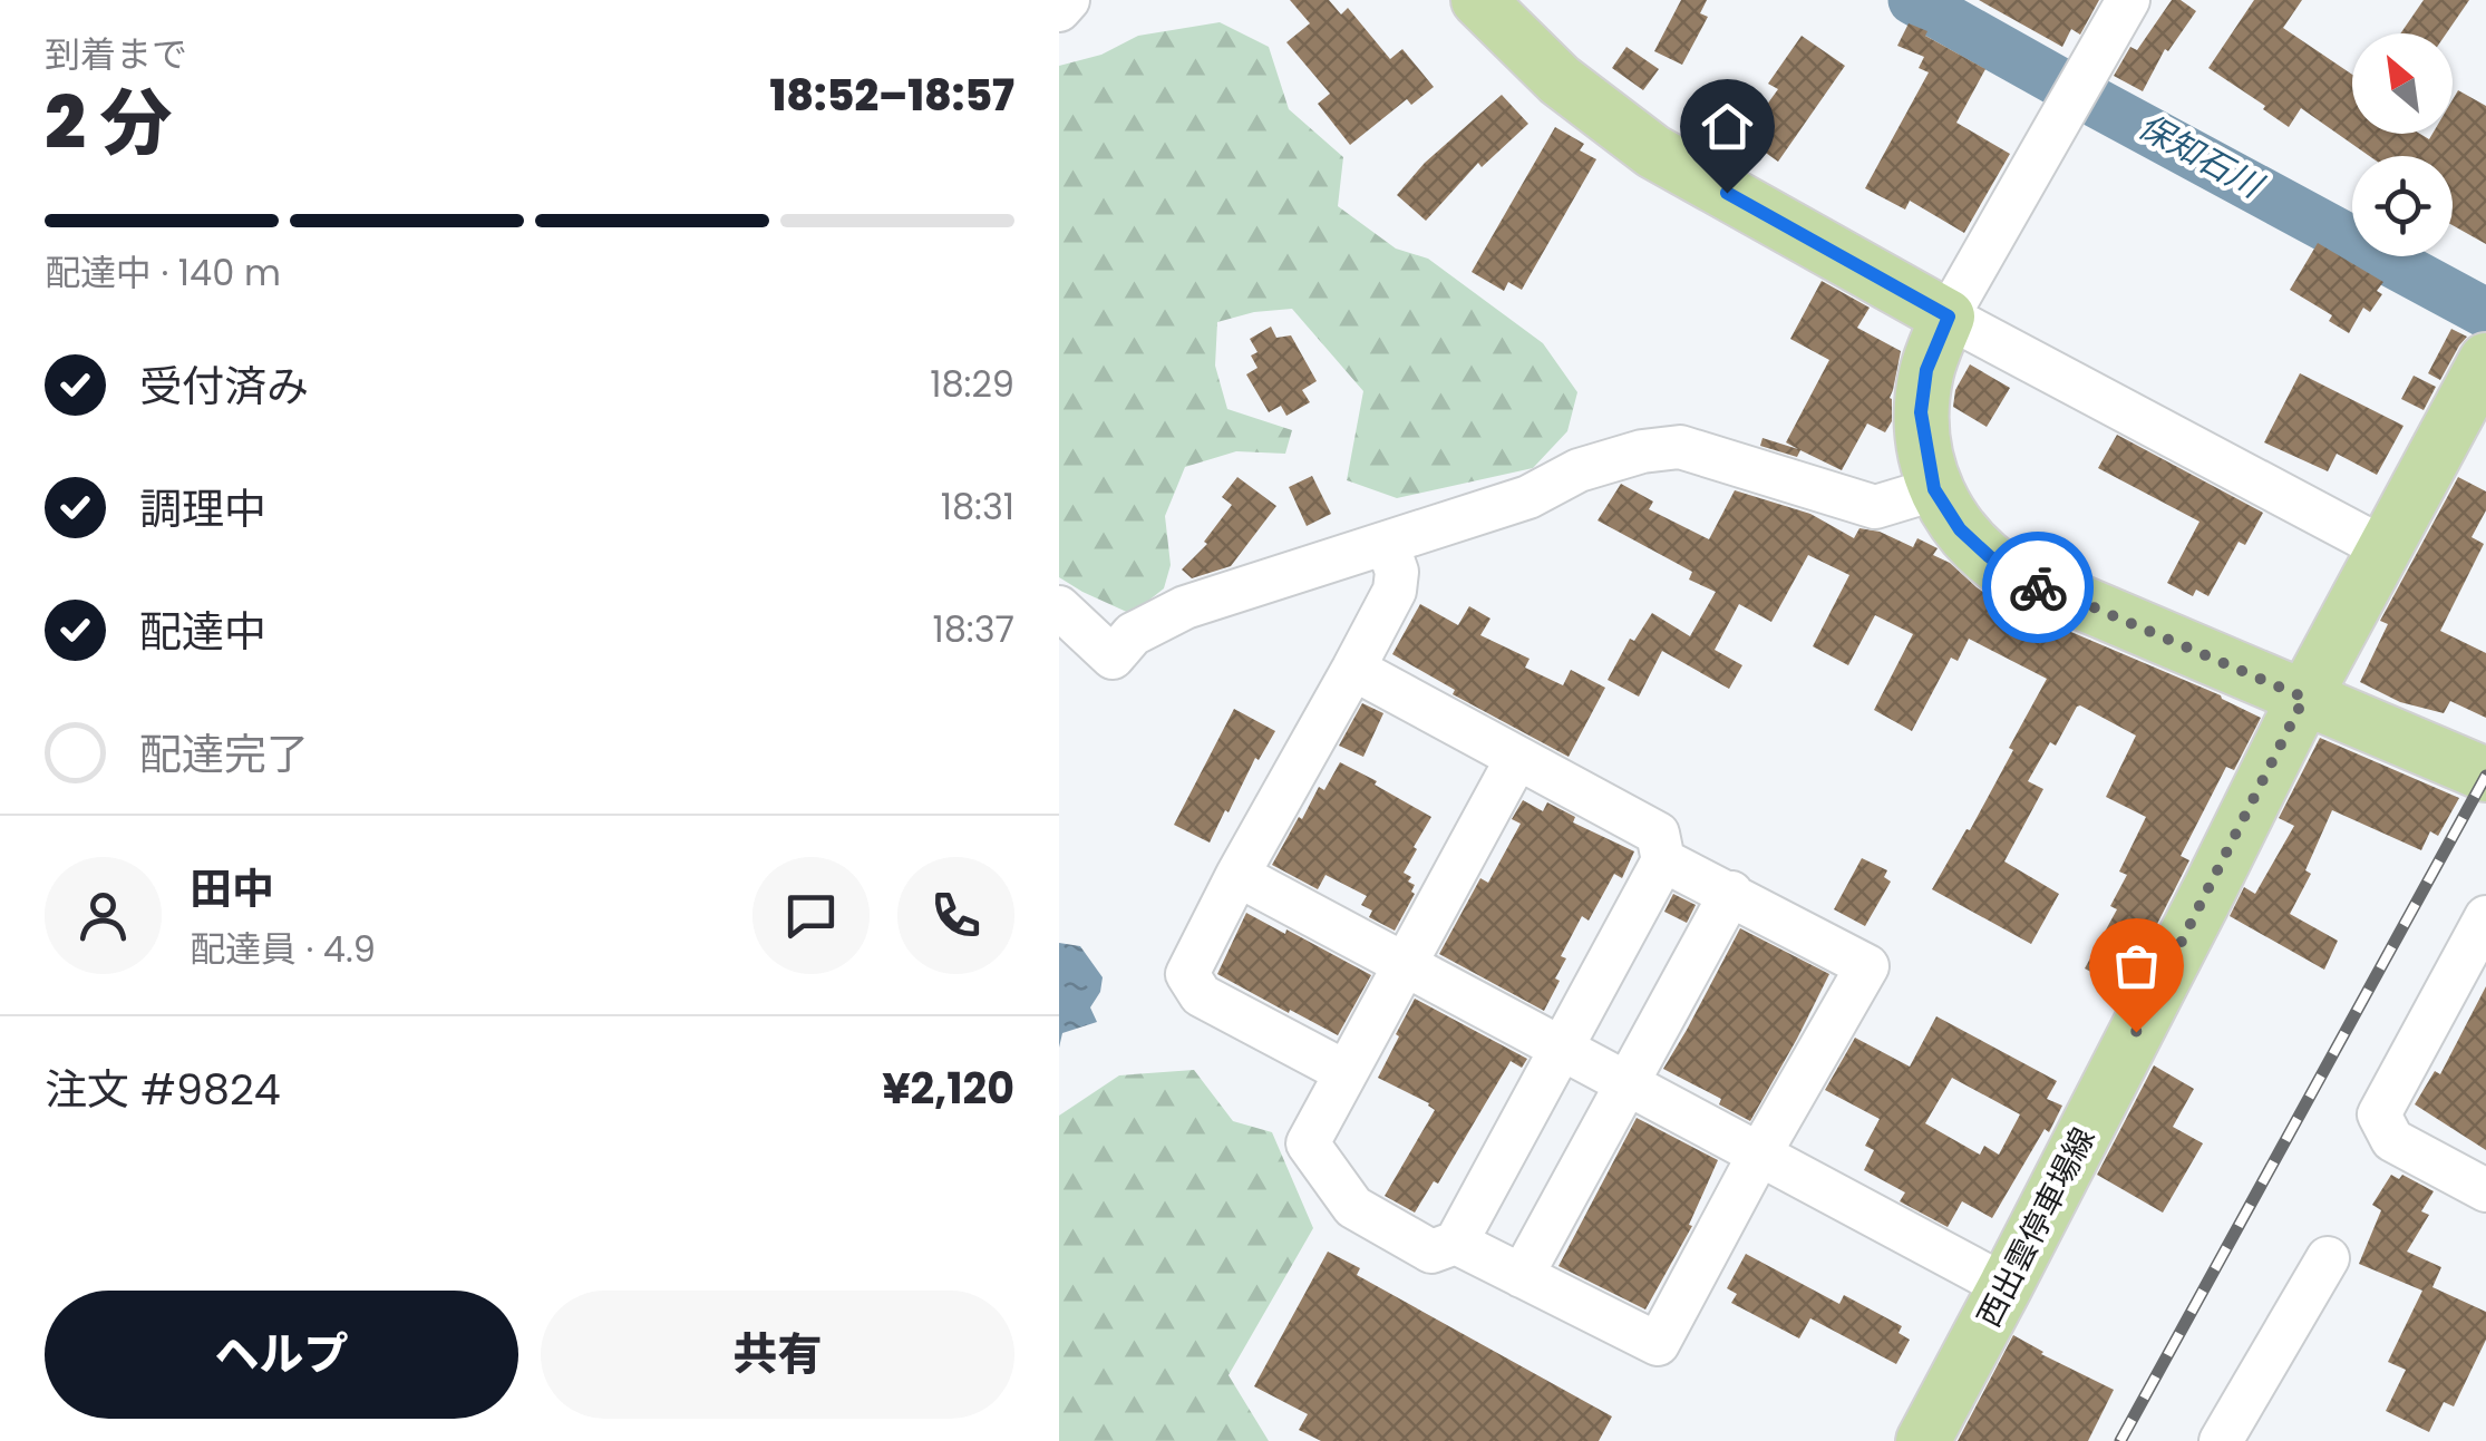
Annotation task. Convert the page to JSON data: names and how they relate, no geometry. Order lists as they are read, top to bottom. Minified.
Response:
{"streets":{"main road":["西出雲停車場線"]},"water":["保知石川"],"north":"top left","page":{"heading":["2 分","到着まで","18:52–18:57"],"panel":["田中","配達員 · 4.9","注文 #9824","¥2,120"],"bar":"配達中 · 140 m","list":[["受付済み","18:29"],["調理中","18:31"],["配達中","18:37"],"配達完了"],"buttons":["ヘルプ","共有"]}}
